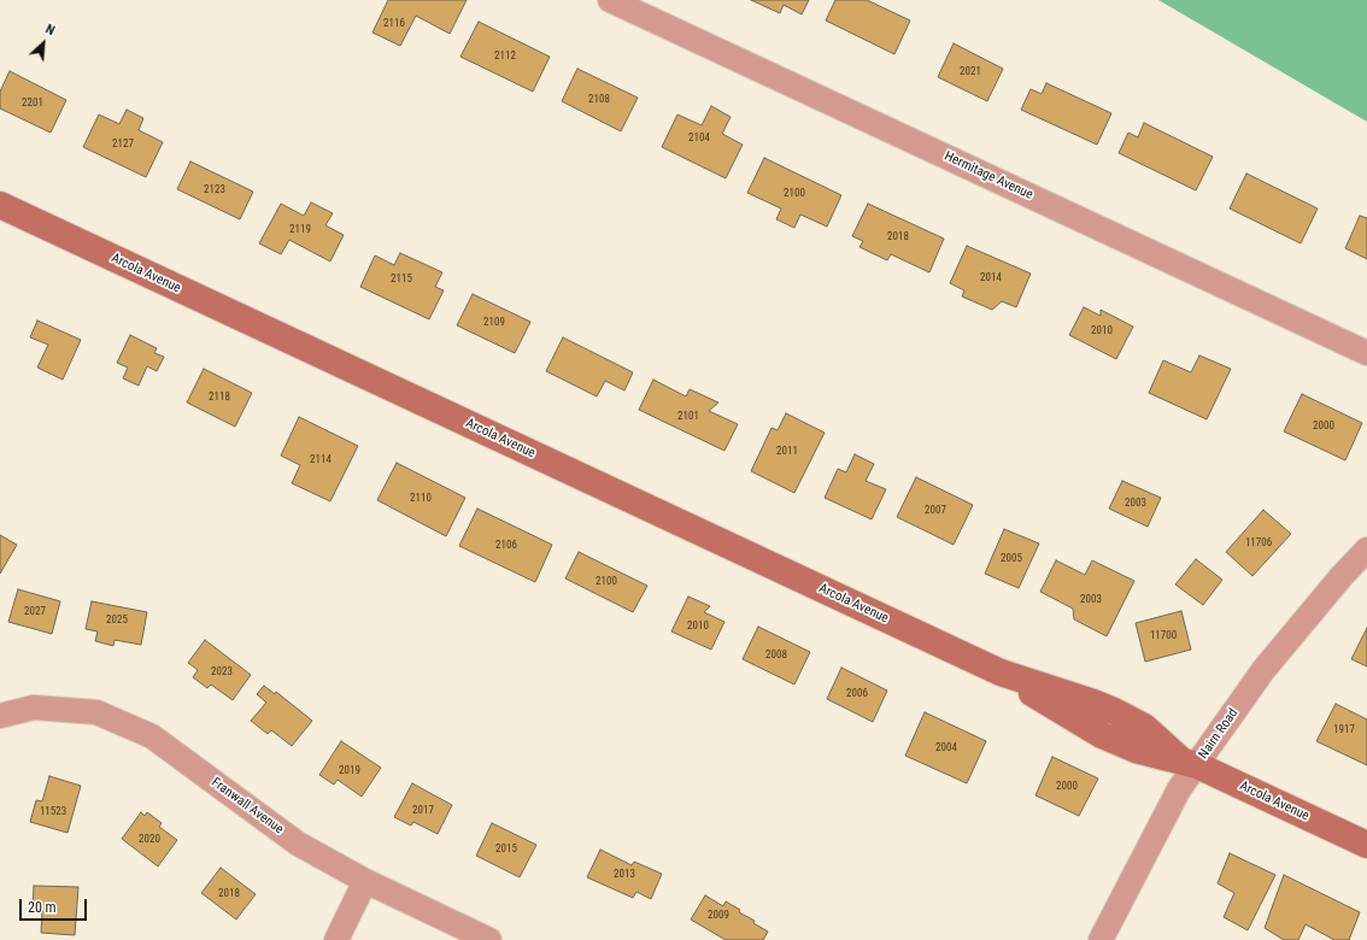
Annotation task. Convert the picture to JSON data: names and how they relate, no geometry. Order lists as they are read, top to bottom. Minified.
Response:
{"streets":{"street":["Hermitage Avenue","Arcola Avenue","Nairn Road","Franwall Avenue"]},"crossings":[["Arcola Avenue","Nairn Road"]],"house_numbers":["2116","2112","2021","2108","2201","2104","2127","2123","2100","2119","2018","2014","2115","2109","2010","2118","2101","2000","2011","2114","2110","2003","2007","11706","2106","2005","2100","2003","2027","2025","2010","11700","2008","2023","2006","1917","2004","2019","2000","2017","11523","2020","2015","2013","2018","2009"],"scale_bar":"20 m","north":"top right"}
